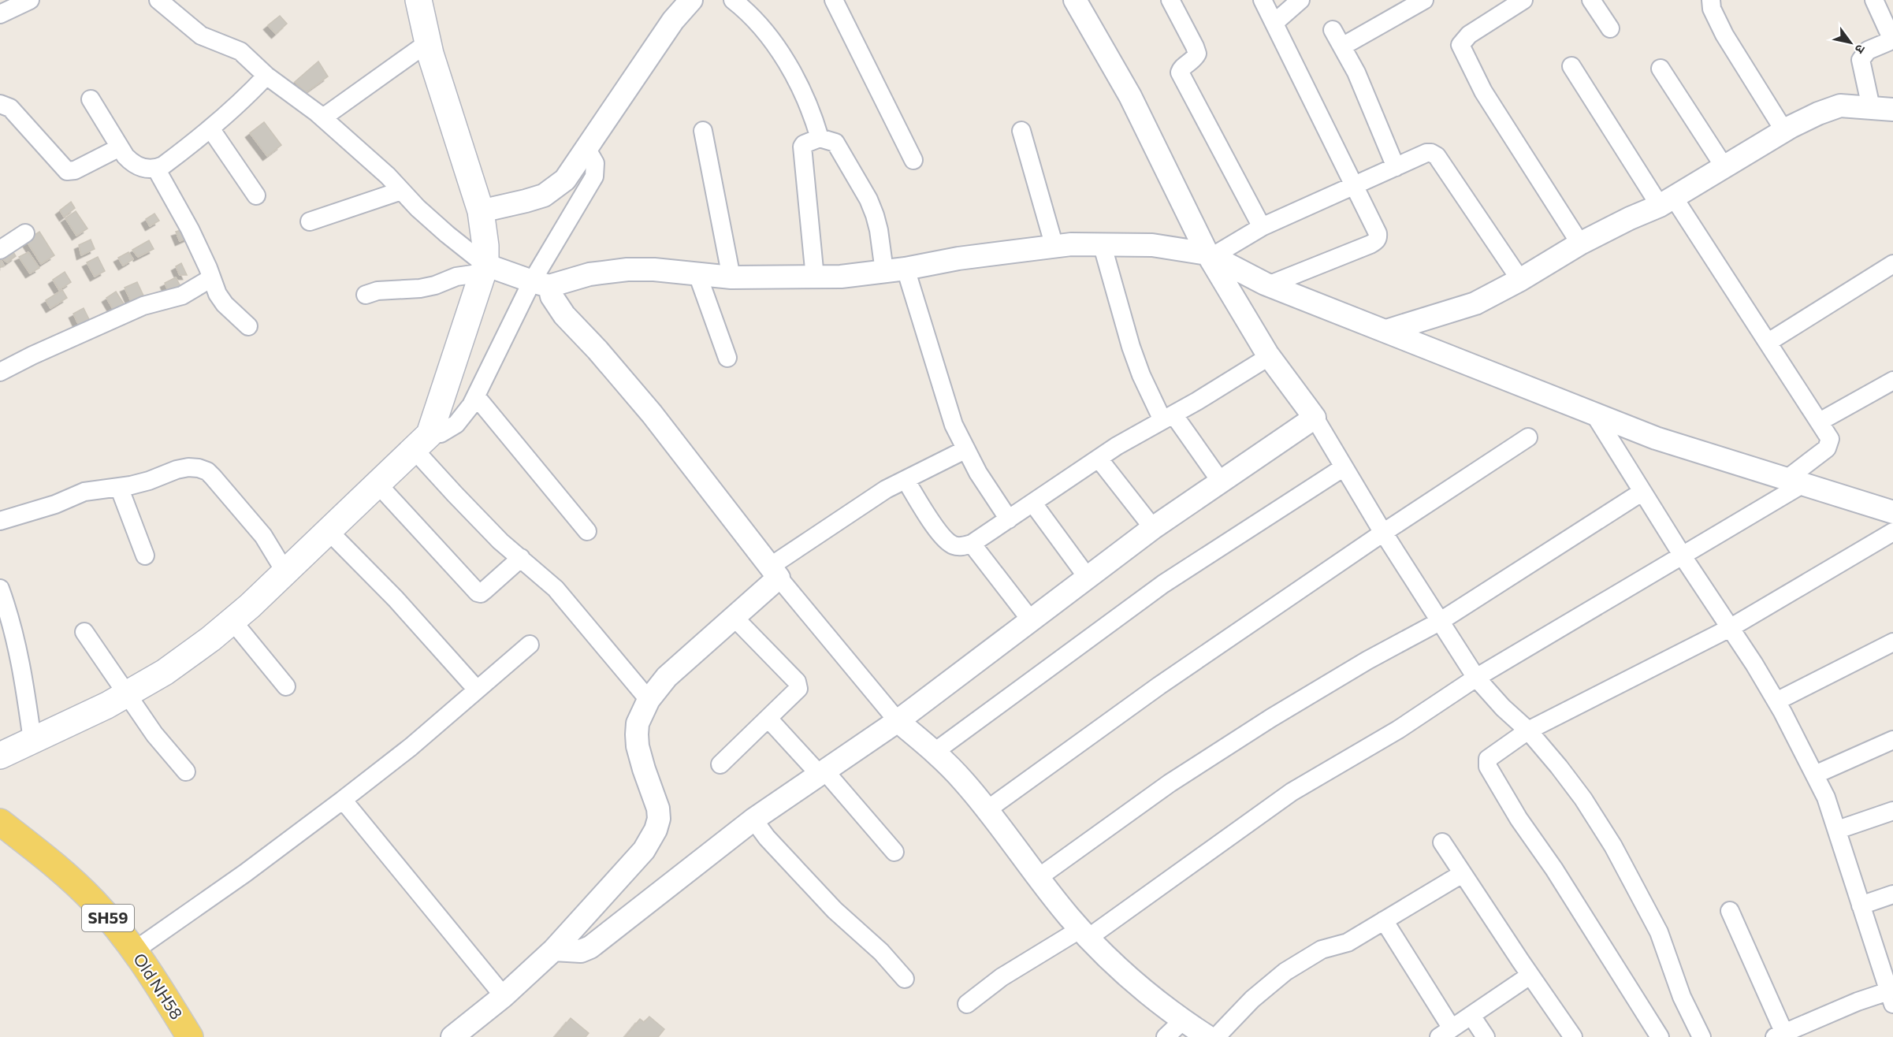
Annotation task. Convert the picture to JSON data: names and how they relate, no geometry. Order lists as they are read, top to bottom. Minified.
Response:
{"streets":{"main road":["SH59","Old NH58"]},"north":"bottom right"}
